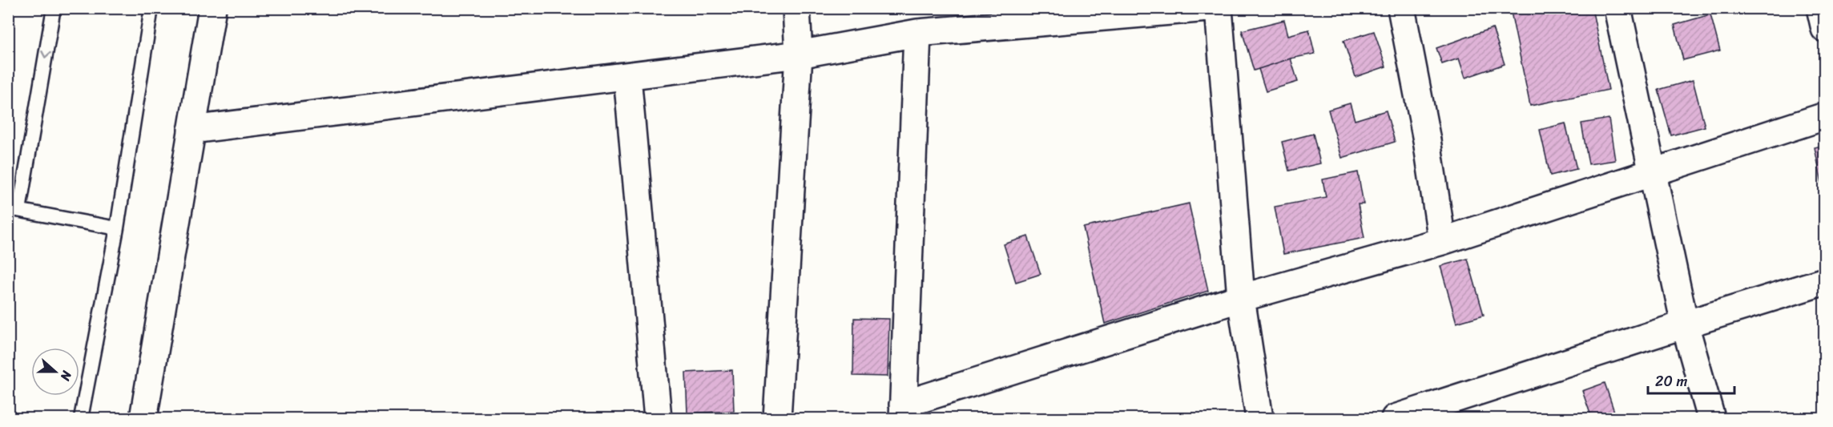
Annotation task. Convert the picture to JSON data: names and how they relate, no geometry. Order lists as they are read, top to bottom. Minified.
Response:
{"scale_bar":"20 m","north":"right"}
